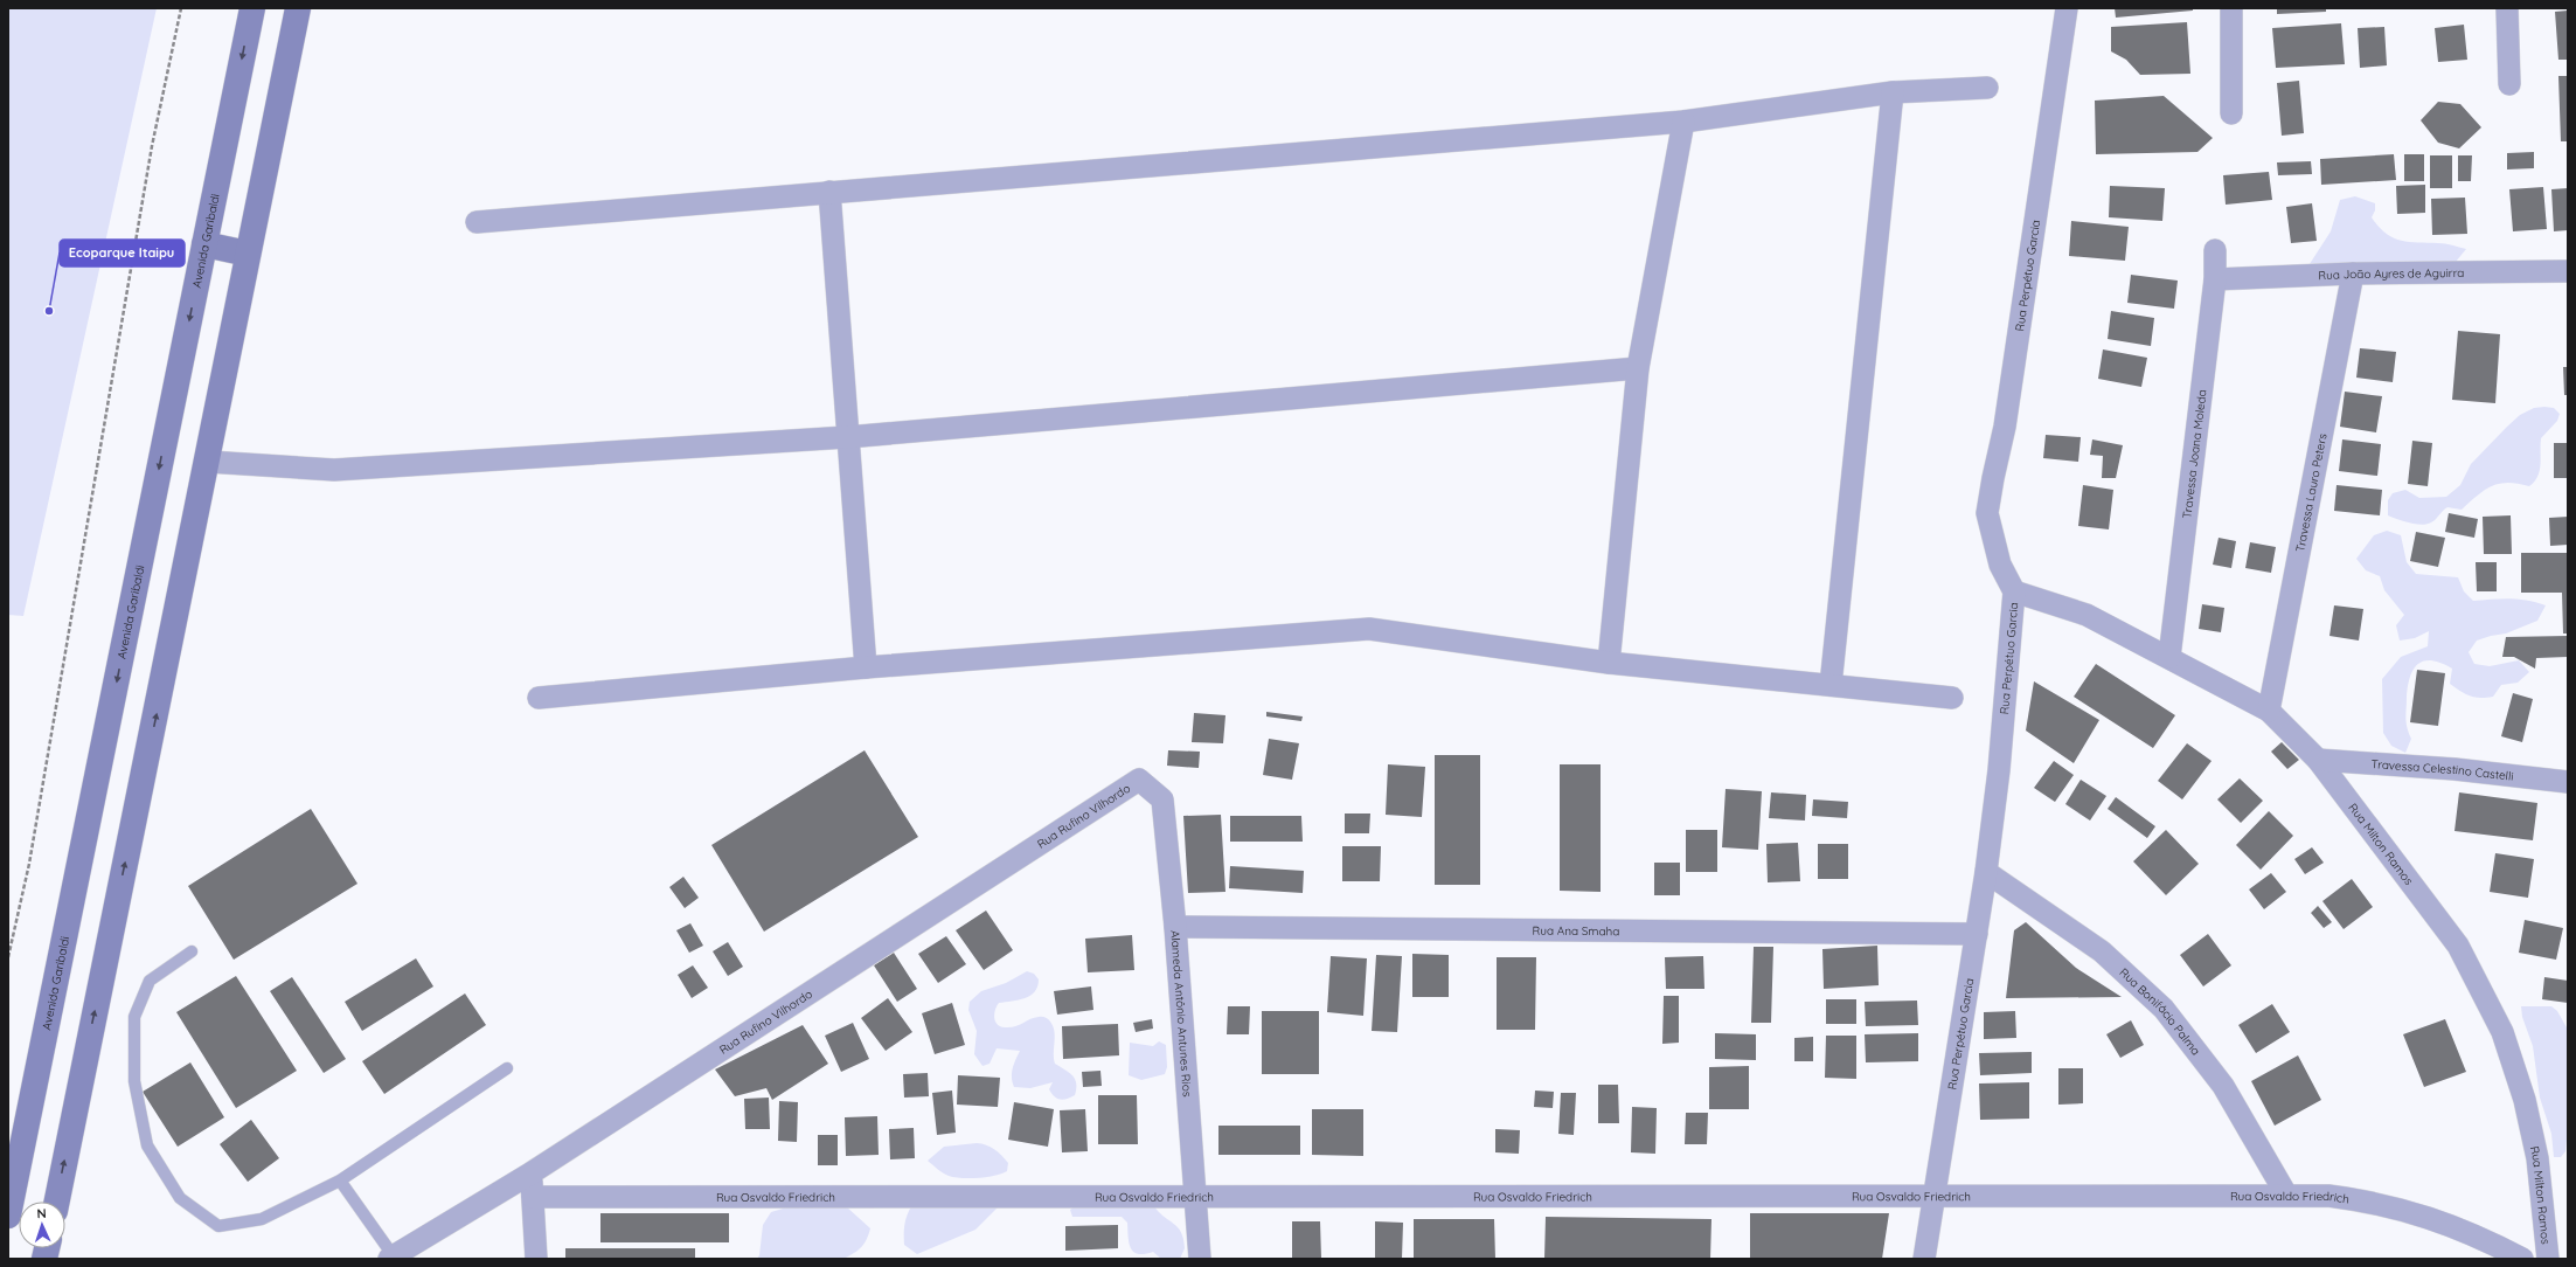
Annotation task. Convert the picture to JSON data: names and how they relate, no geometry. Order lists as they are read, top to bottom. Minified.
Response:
{"streets":{"main road":["Avenida Garibaldi"],"street":["Rua João Ayres de Aguirra","Rua Perpétuo Garcia","Travessa Joana Moleda","Travessa Lauro Peters","Travessa Celestino Castelli","Rua Rufino Vilhordo","Rua Milton Ramos","Rua Ana Smaha","Rua Bonifácio Palma","Alameda Antônio Antunes Rios","Rua Osvaldo Friedrich"]},"crossings":[["Rua João Ayres de Aguirra","Travessa Joana Moleda"],["Rua João Ayres de Aguirra","Travessa Lauro Peters"],["Rua Perpétuo Garcia","Rua Milton Ramos"],["Rua Perpétuo Garcia","Rua Ana Smaha"],["Rua Perpétuo Garcia","Rua Bonifácio Palma"],["Rua Perpétuo Garcia","Rua Osvaldo Friedrich"],["Travessa Joana Moleda","Rua Milton Ramos"],["Travessa Lauro Peters","Rua Milton Ramos"],["Travessa Celestino Castelli","Rua Milton Ramos"],["Rua Rufino Vilhordo","Alameda Antônio Antunes Rios"],["Rua Ana Smaha","Alameda Antônio Antunes Rios"],["Rua Bonifácio Palma","Rua Osvaldo Friedrich"],["Alameda Antônio Antunes Rios","Rua Osvaldo Friedrich"]],"places":["Ecoparque Itaipu"],"north":"top"}
